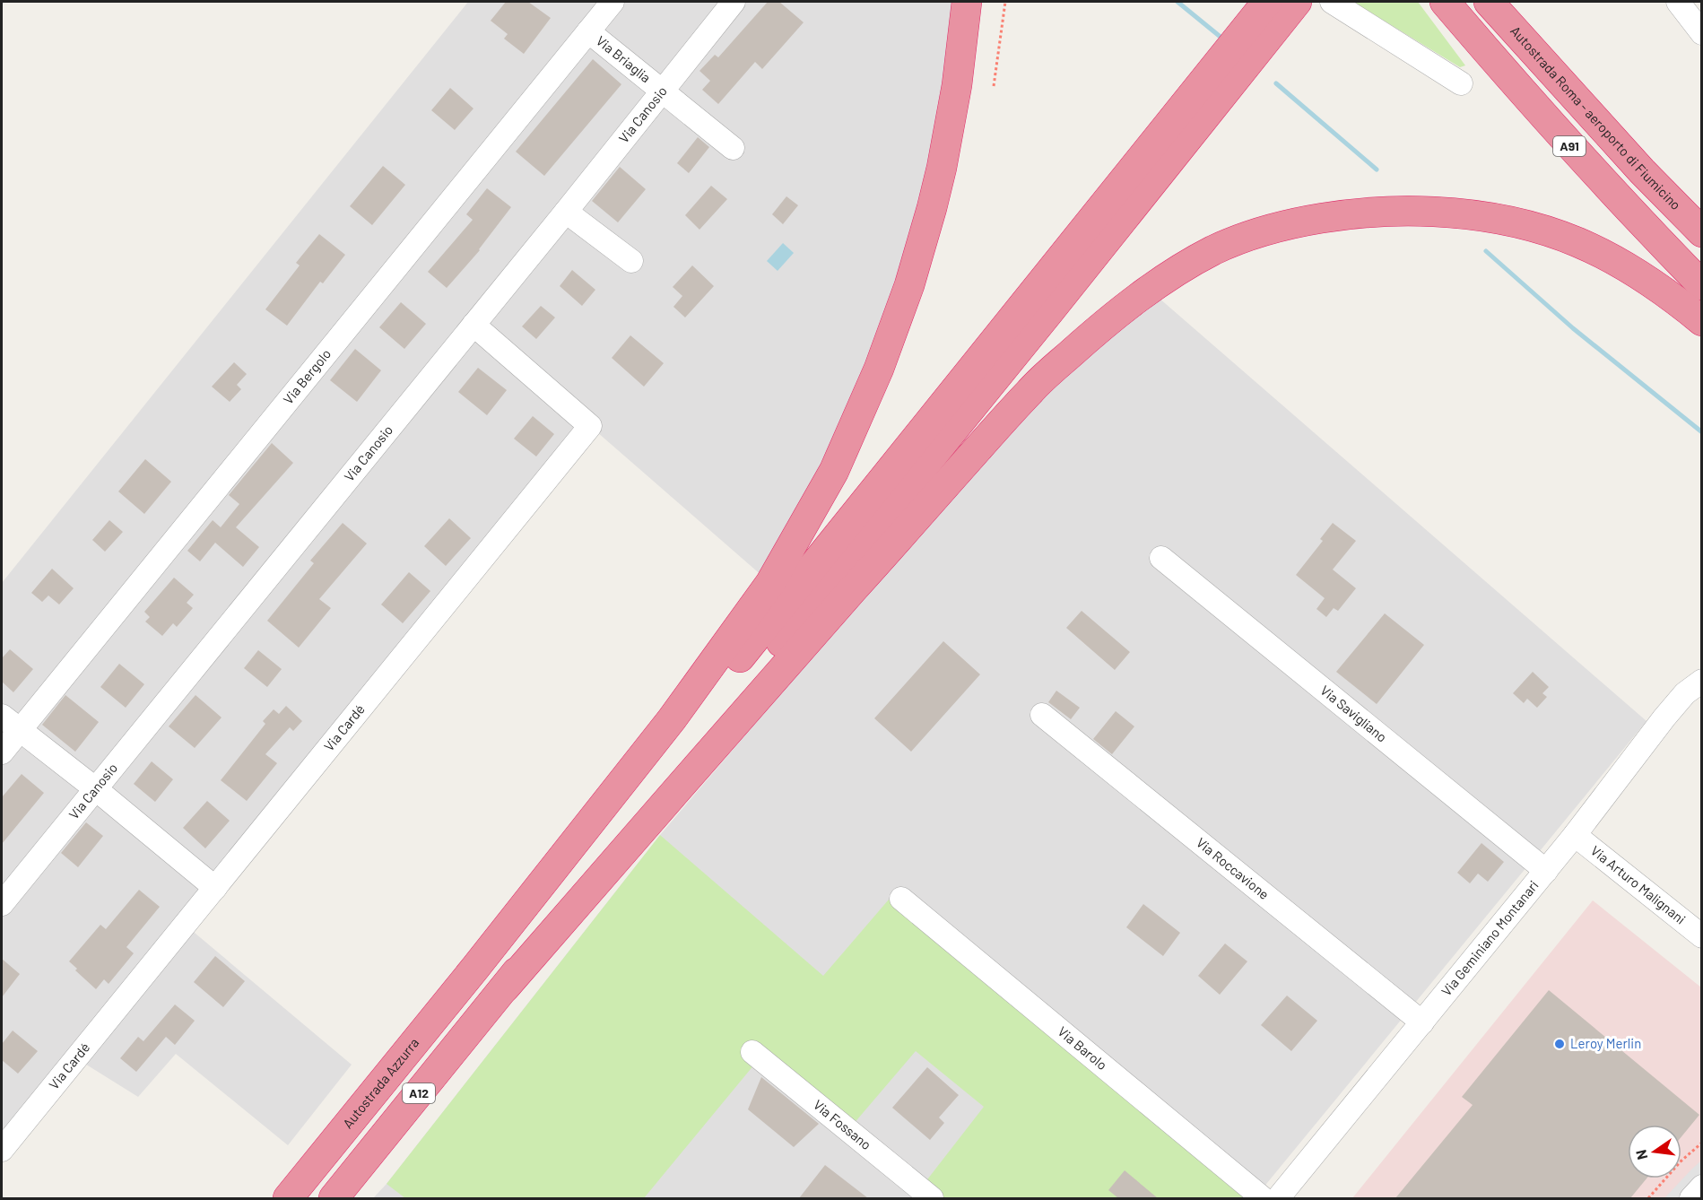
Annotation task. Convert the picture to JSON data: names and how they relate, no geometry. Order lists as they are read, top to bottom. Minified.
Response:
{"streets":{"highway":["Autostrada Roma - aeroporto di Fiumicino","A91","Autostrada Azzurra","A12"],"street":["Via Briaglia","Via Canosio","Via Bergolo","Via Savigliano","Via Cardé","Via Roccavione","Via Arturo Malignani","Via Geminiano Montanari","Via Barolo","Via Fossano"]},"crossings":[["Via Briaglia","Via Canosio"],["Via Briaglia","Via Bergolo"],["Via Canosio","Via Cardé"],["Via Savigliano","Via Geminiano Montanari"],["Via Roccavione","Via Geminiano Montanari"],["Via Arturo Malignani","Via Geminiano Montanari"]],"places":["Leroy Merlin"],"north":"left"}
